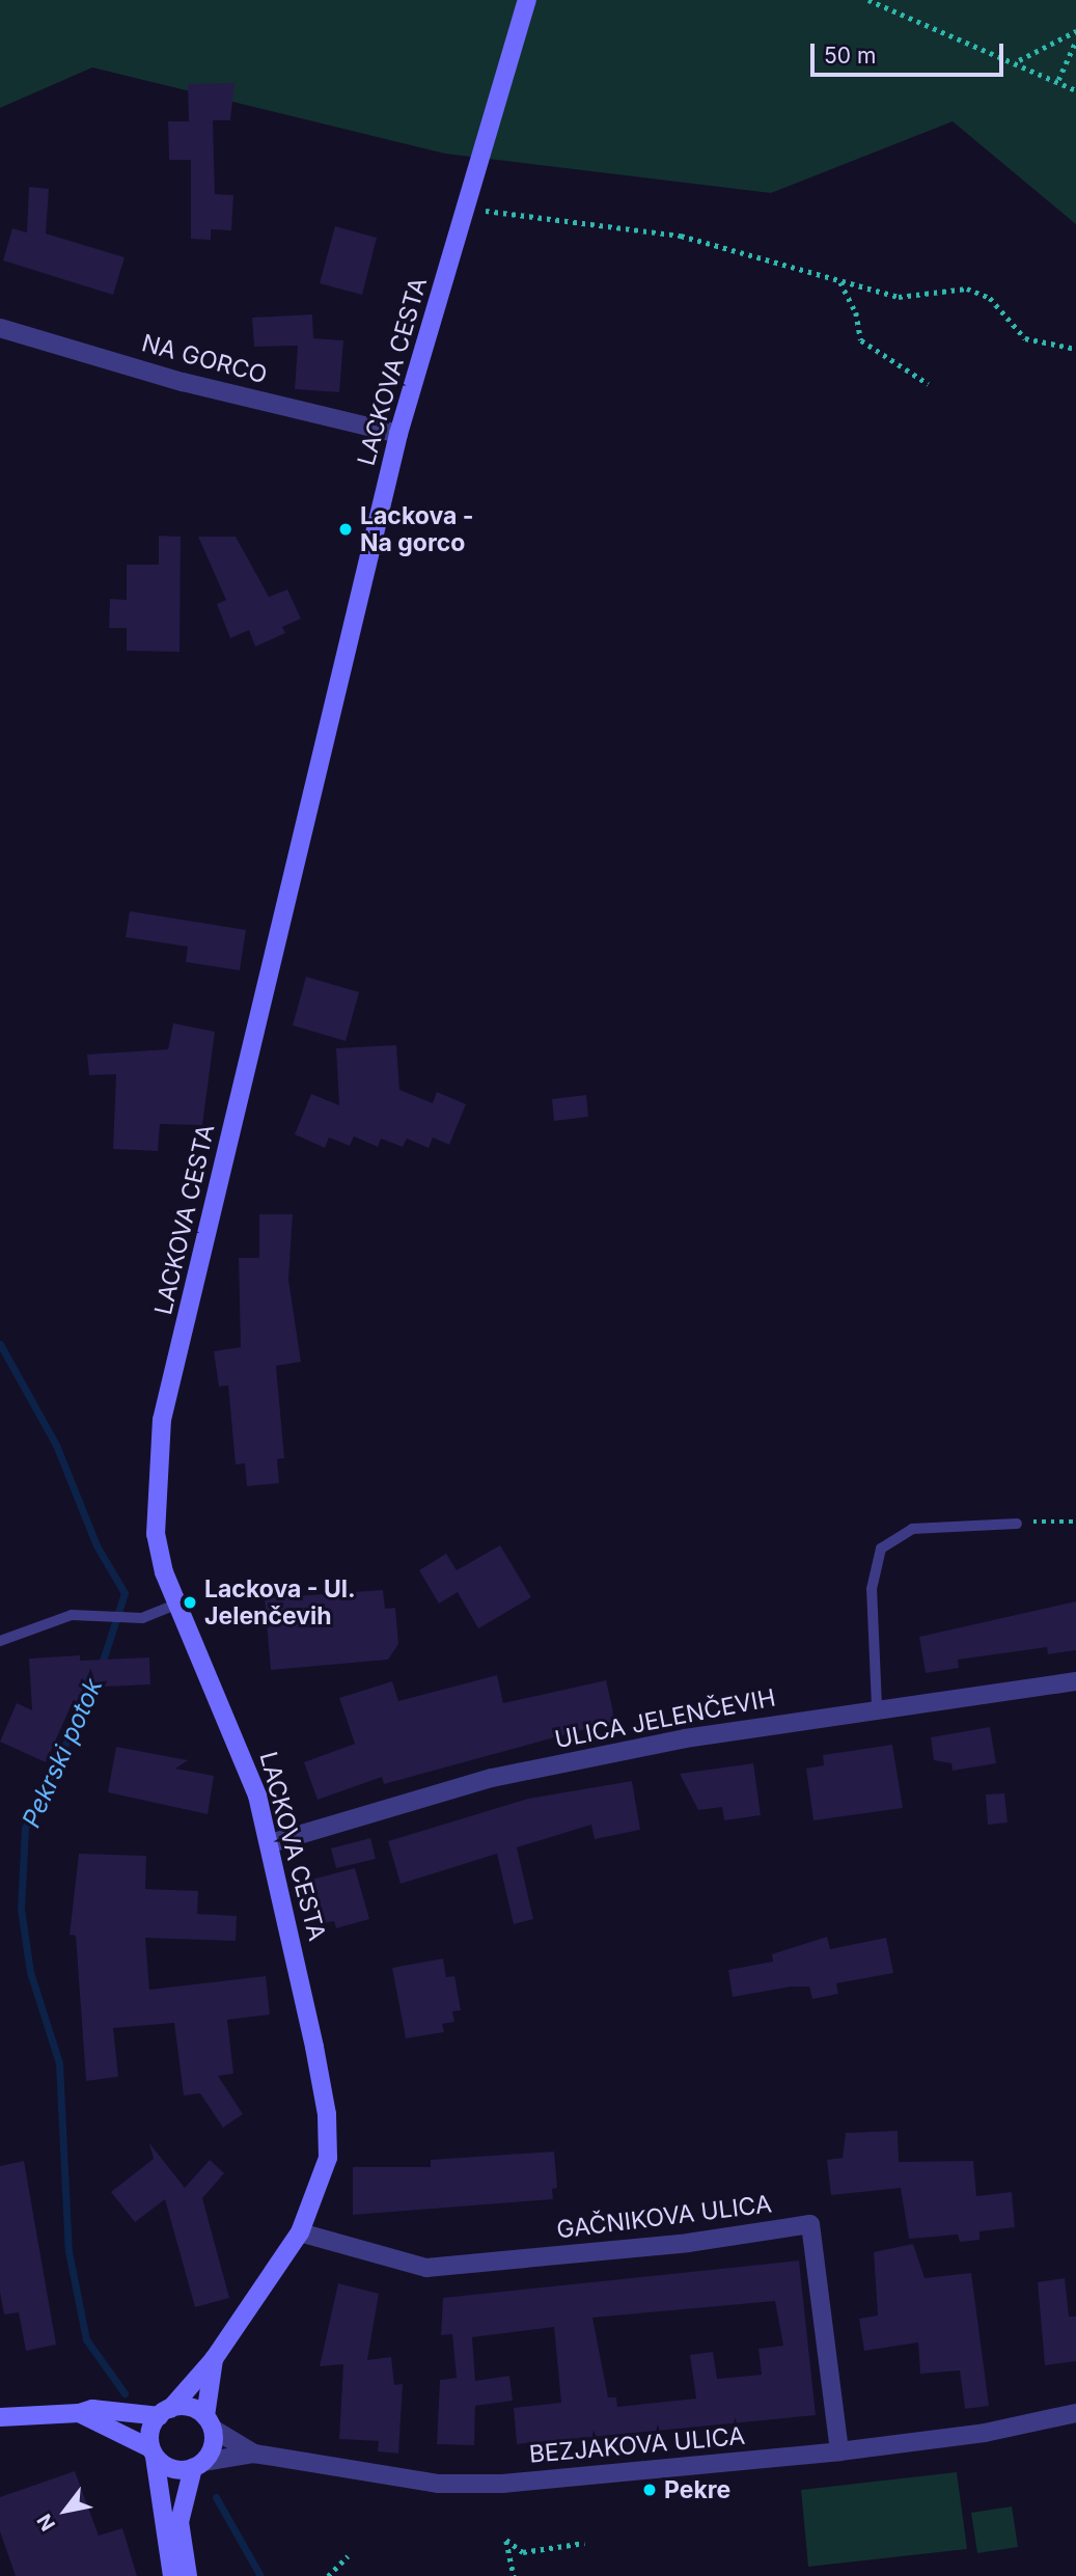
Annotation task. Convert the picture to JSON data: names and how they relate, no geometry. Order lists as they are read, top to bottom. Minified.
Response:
{"streets":{"street":["NA GORCO","LACKOVA CESTA","ULICA JELENČEVIH","GAČNIKOVA ULICA","BEZJAKOVA ULICA"]},"crossings":[["NA GORCO","LACKOVA CESTA"],["LACKOVA CESTA","ULICA JELENČEVIH"],["LACKOVA CESTA","GAČNIKOVA ULICA"],["LACKOVA CESTA","BEZJAKOVA ULICA"],["GAČNIKOVA ULICA","BEZJAKOVA ULICA"]],"water":["Pekrski potok"],"places":["Lackova - Na gorco","Lackova - Ul. Jelenčevih","Pekre"],"scale_bar":"50 m","north":"bottom left"}
